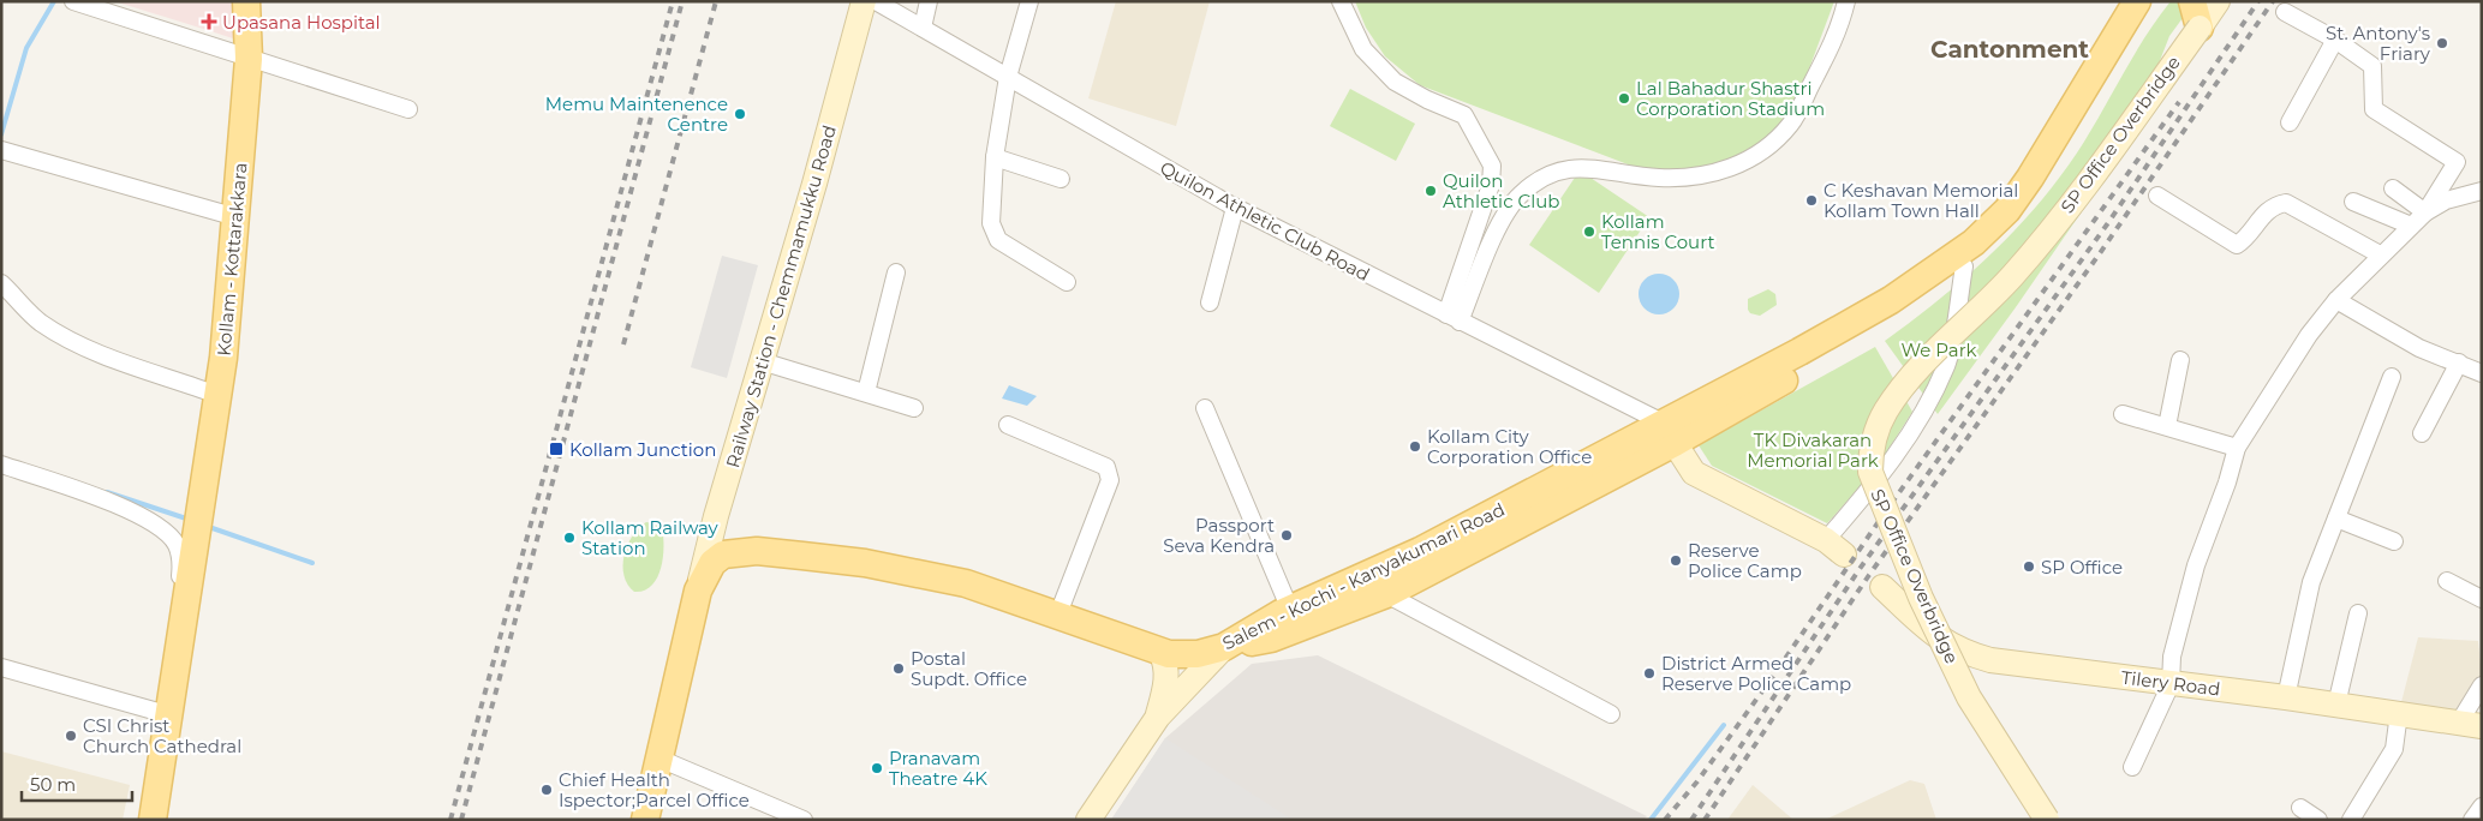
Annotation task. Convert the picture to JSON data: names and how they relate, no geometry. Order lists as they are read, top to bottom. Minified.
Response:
{"streets":{"main road":["SP Office Overbridge","Kollam - Kottarakkara","Railway Station - Chemmamukku Road","Salem - Kochi - Kanyakumari Road","Tilery Road"],"street":["Quilon Athletic Club Road"]},"crossings":[["Quilon Athletic Club Road","Salem - Kochi - Kanyakumari Road"],["Railway Station - Chemmamukku Road","Salem - Kochi - Kanyakumari Road"]],"districts":["Cantonment"],"parks":["We Park","TK Divakaran Memorial Park"],"places":{"health":["Upasana Hospital"],"other":["St. Antony's Friary","Lal Bahadur Shastri Corporation Stadium","Memu Maintenence Centre","Quilon Athletic Club","C Keshavan Memorial Kollam Town Hall","Kollam Tennis Court","Kollam City Corporation Office","Passport Seva Kendra","Kollam Railway Station","Reserve Police Camp","SP Office","Postal Supdt. Office","District Armed Reserve Police Camp","CSI Christ Church Cathedral","Pranavam Theatre 4K","Chief Health Ispector;Parcel Office"],"transit":["Kollam Junction"]},"scale_bar":"50 m"}
